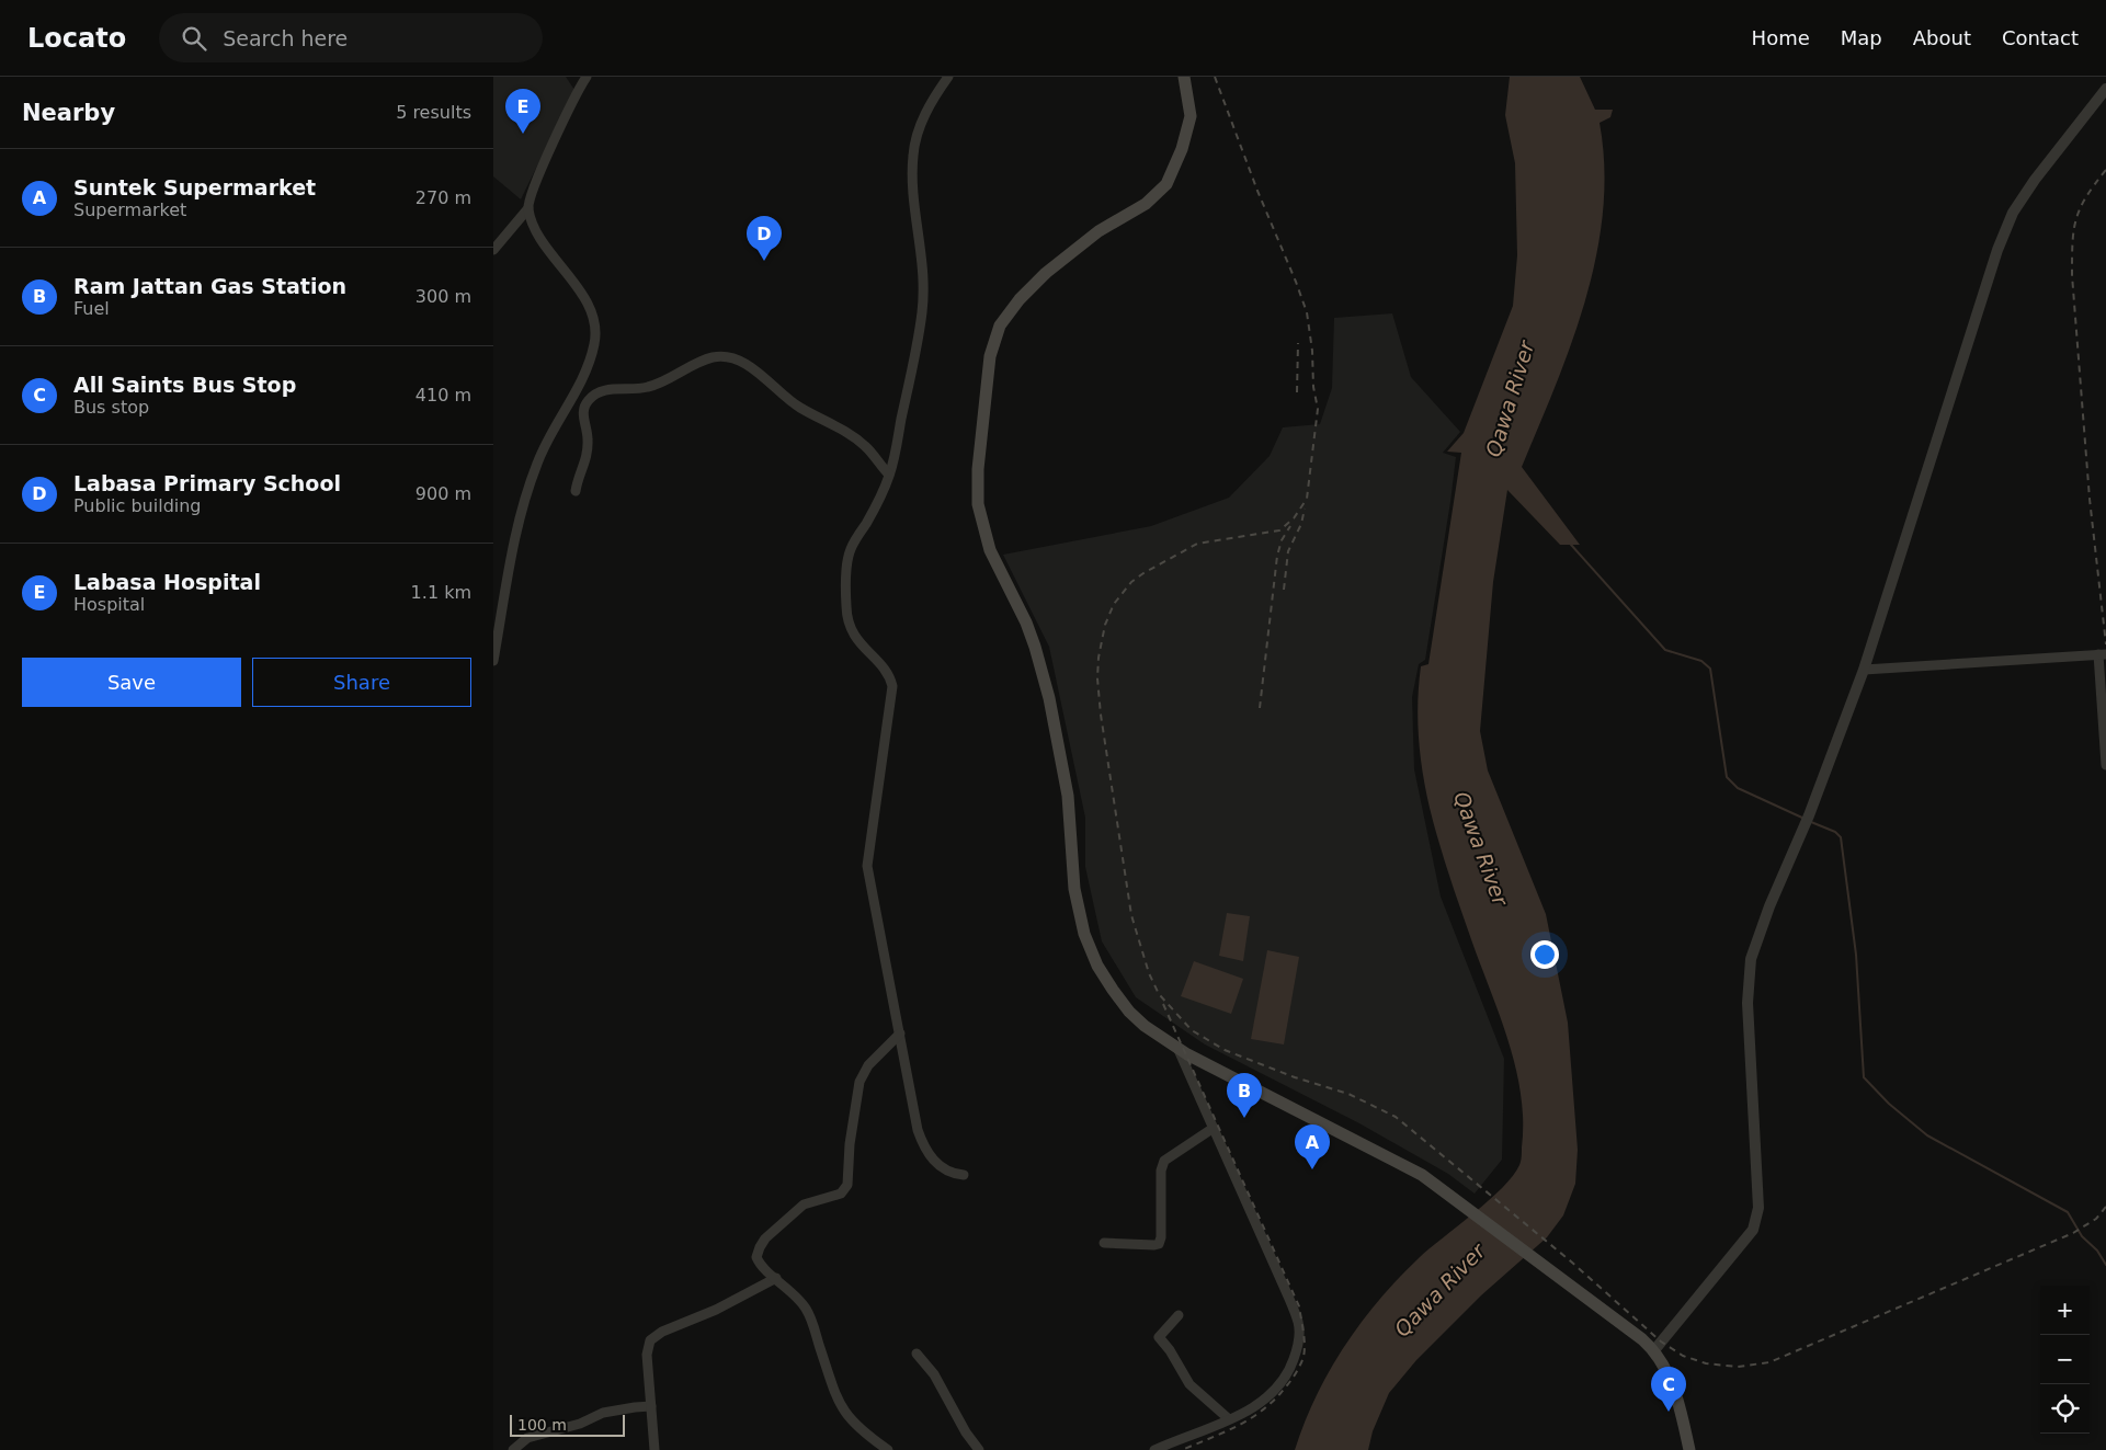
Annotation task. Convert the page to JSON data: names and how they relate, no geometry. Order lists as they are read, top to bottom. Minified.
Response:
{"water":["Qawa River"],"scale_bar":"100 m","page":{"header":"Locato","search":"Search here","nav":["Home","Map","About","Contact"],"heading":["Nearby","5 results"],"pins":["E","D","B","A","C"],"list":[{"mark":"A","name":"Suntek Supermarket","note":"Supermarket","value":"270 m"},{"mark":"B","name":"Ram Jattan Gas Station","note":"Fuel","value":"300 m"},{"mark":"C","name":"All Saints Bus Stop","note":"Bus stop","value":"410 m"},{"mark":"D","name":"Labasa Primary School","note":"Public building","value":"900 m"},{"mark":"E","name":"Labasa Hospital","note":"Hospital","value":"1.1 km"}],"buttons":["Save","Share"],"map_buttons":["+","−"],"scale":"100 m"}}
